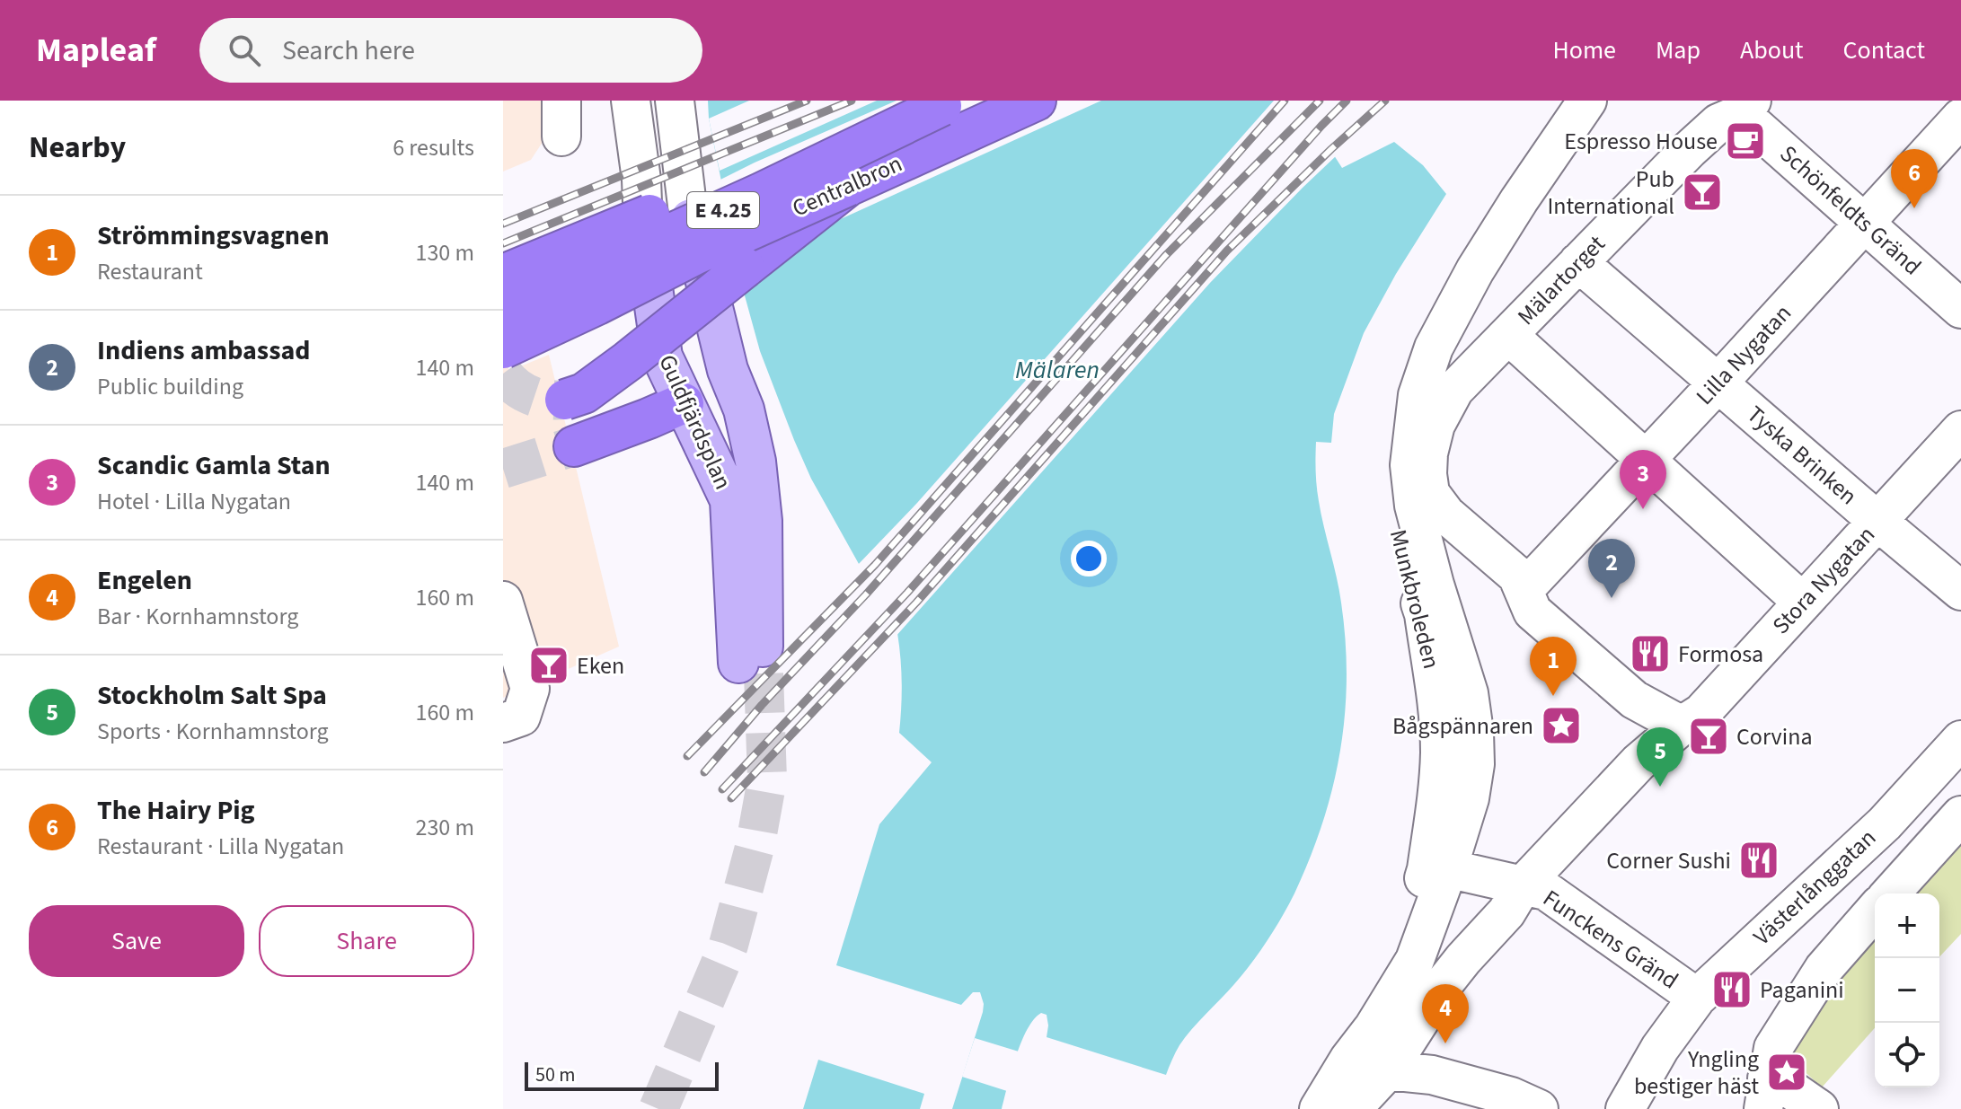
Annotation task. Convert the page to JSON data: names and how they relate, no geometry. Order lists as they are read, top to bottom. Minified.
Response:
{"streets":{"highway":["Centralbron","E 4.25"],"main road":["Guldfjärdsplan"],"street":["Schönfeldts Gränd","Mälartorget","Lilla Nygatan","Tyska Brinken","Stora Nygatan","Munkbroleden","Västerlånggatan","Funckens Gränd"]},"crossings":[["Schönfeldts Gränd","Mälartorget"],["Schönfeldts Gränd","Lilla Nygatan"],["Mälartorget","Lilla Nygatan"],["Mälartorget","Tyska Brinken"],["Lilla Nygatan","Tyska Brinken"],["Tyska Brinken","Stora Nygatan"],["Stora Nygatan","Funckens Gränd"],["Munkbroleden","Funckens Gränd"],["Västerlånggatan","Funckens Gränd"]],"water":["Mälaren"],"places":{"cafe":["Espresso House"],"bar":["Pub International","Eken","Corvina"],"restaurant":["Formosa","Corner Sushi","Paganini"],"place":["Bågspännaren","Yngling bestiger häst"]},"scale_bar":"50 m","page":{"header":"Mapleaf","search":"Search here","nav":["Home","Map","About","Contact"],"heading":["Nearby","6 results"],"pins":["6","3","2","1","5","4"],"list":[{"mark":"1","name":"Strömmingsvagnen","note":"Restaurant","value":"130 m"},{"mark":"2","name":"Indiens ambassad","note":"Public building","value":"140 m"},{"mark":"3","name":"Scandic Gamla Stan","note":"Hotel · Lilla Nygatan","value":"140 m"},{"mark":"4","name":"Engelen","note":"Bar · Kornhamnstorg","value":"160 m"},{"mark":"5","name":"Stockholm Salt Spa","note":"Sports · Kornhamnstorg","value":"160 m"},{"mark":"6","name":"The Hairy Pig","note":"Restaurant · Lilla Nygatan","value":"230 m"}],"buttons":["Save","Share"],"map_buttons":["+","−"],"scale":"50 m"}}
